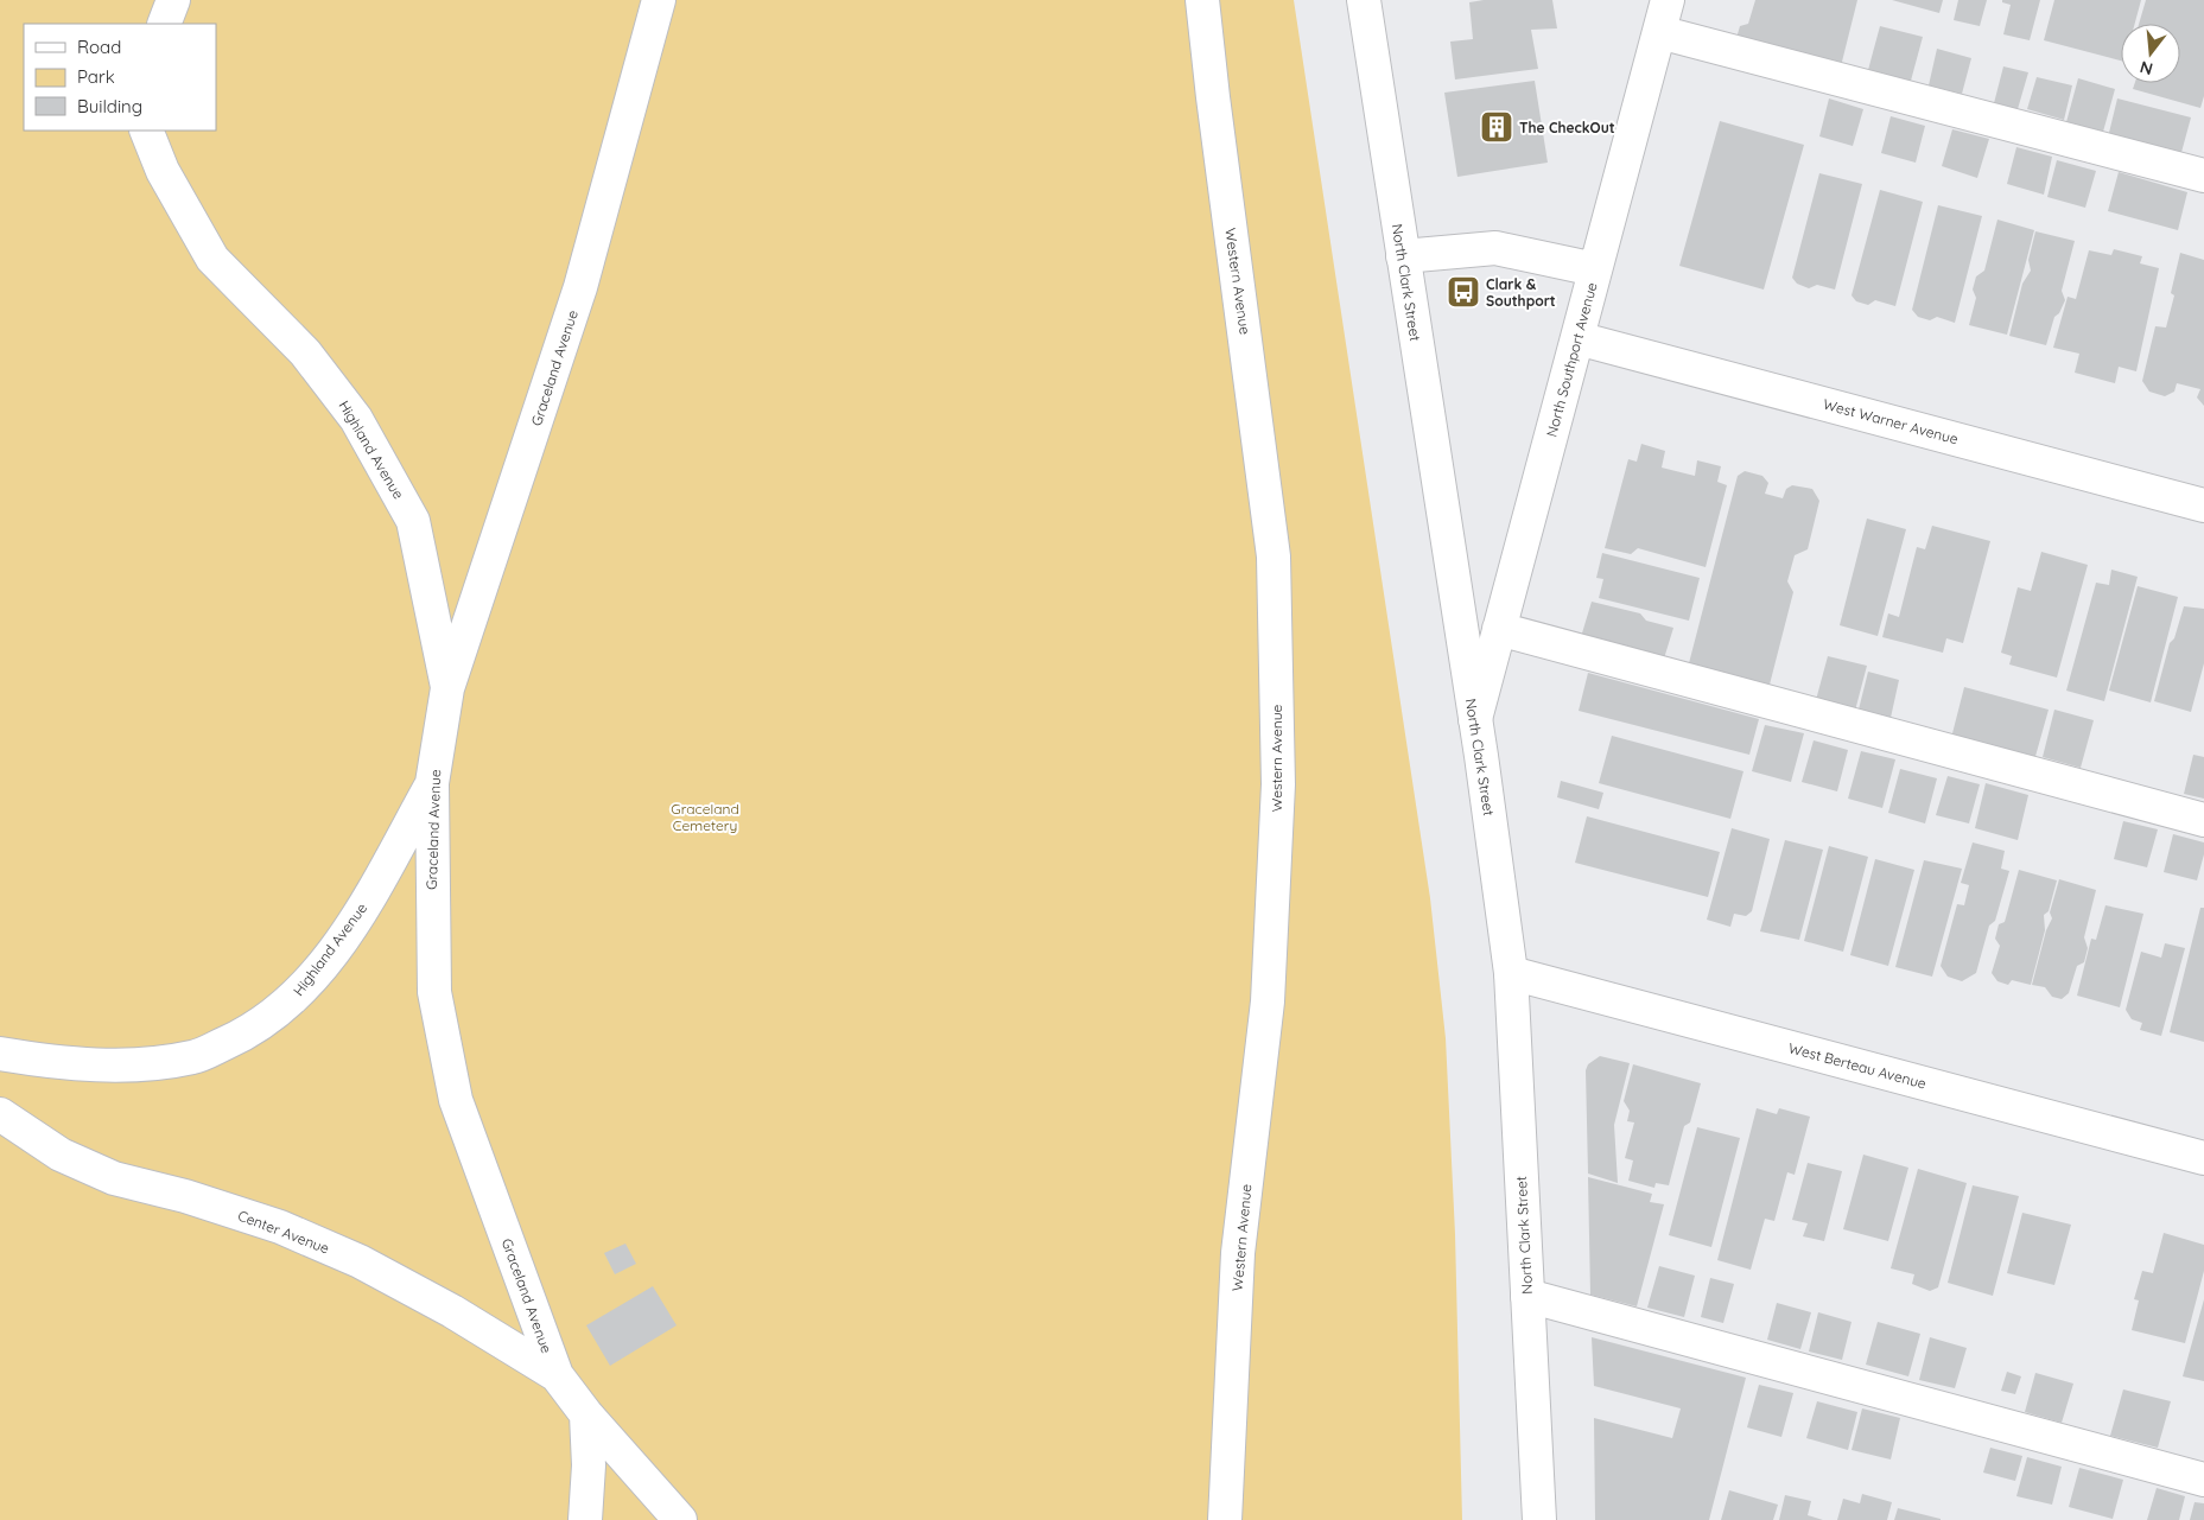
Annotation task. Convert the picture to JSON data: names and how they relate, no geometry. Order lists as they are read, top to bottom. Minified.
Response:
{"streets":{"street":["Western Avenue","North Clark Street","North Southport Avenue","Graceland Avenue","West Warner Avenue","Highland Avenue","West Berteau Avenue","Center Avenue"]},"crossings":[["North Clark Street","North Southport Avenue"],["North Clark Street","West Berteau Avenue"],["North Southport Avenue","West Warner Avenue"],["Graceland Avenue","Highland Avenue"],["Graceland Avenue","Center Avenue"]],"parks":["Graceland Cemetery"],"places":{"building":["The CheckOut"],"bus stop":["Clark & Southport"]},"legend":["Road","Park","Building"],"north":"bottom"}
